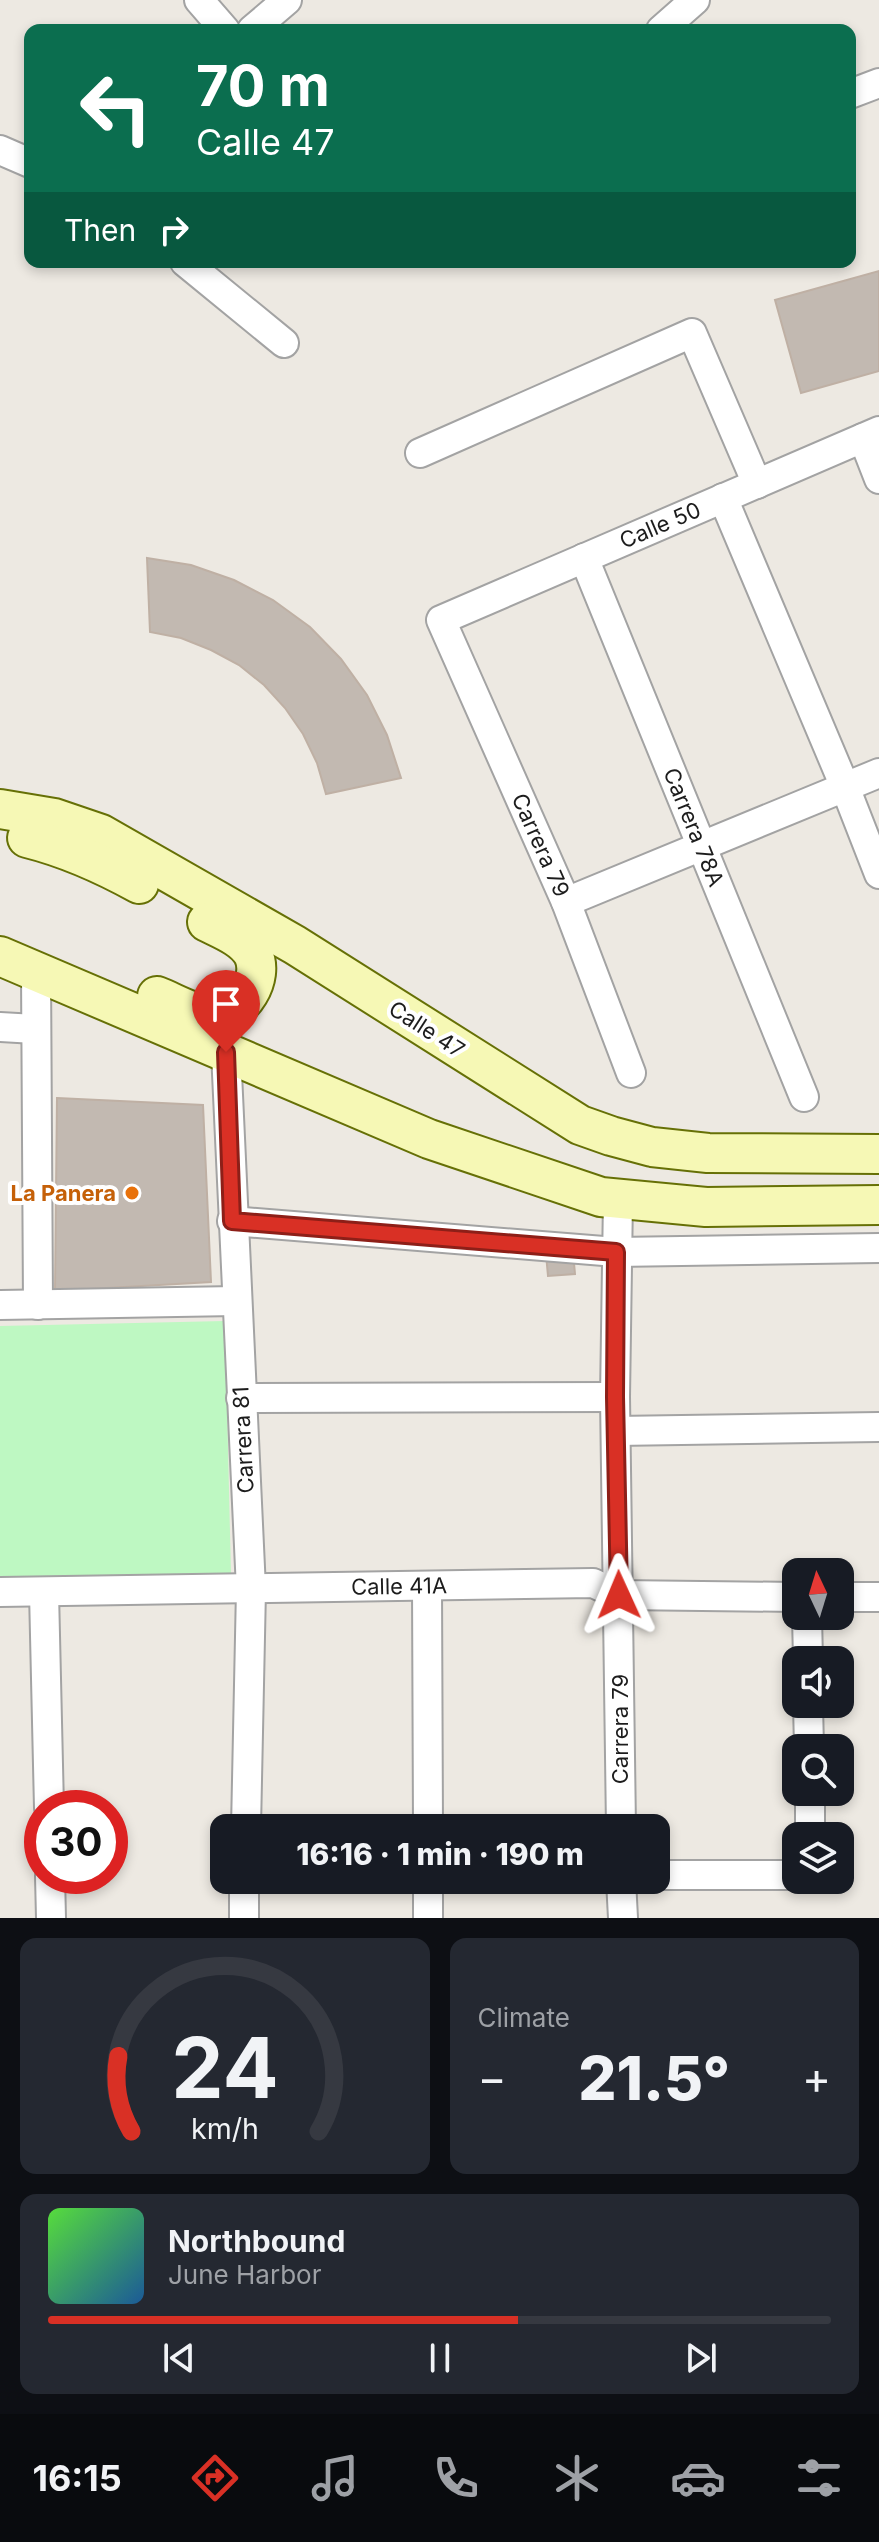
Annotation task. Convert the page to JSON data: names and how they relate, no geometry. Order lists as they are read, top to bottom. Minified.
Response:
{"streets":{"main road":["Calle 47"],"street":["Calle 50","Carrera 78A","Carrera 79","Carrera 81","Calle 41A"]},"crossings":[["Calle 50","Carrera 78A"],["Calle 50","Carrera 79"],["Carrera 79","Calle 41A"],["Carrera 81","Calle 41A"]],"places":["La Panera"],"north":"top","page":{"turn":["70 m","Calle 47"],"then":"Then","limit":"30","trip":"16:16 · 1 min · 190 m","tile":"Climate","heat":["−","21.5°","+"],"song":["Northbound","June Harbor"],"tabs":"16:15","gauge":["24","km/h"]}}
